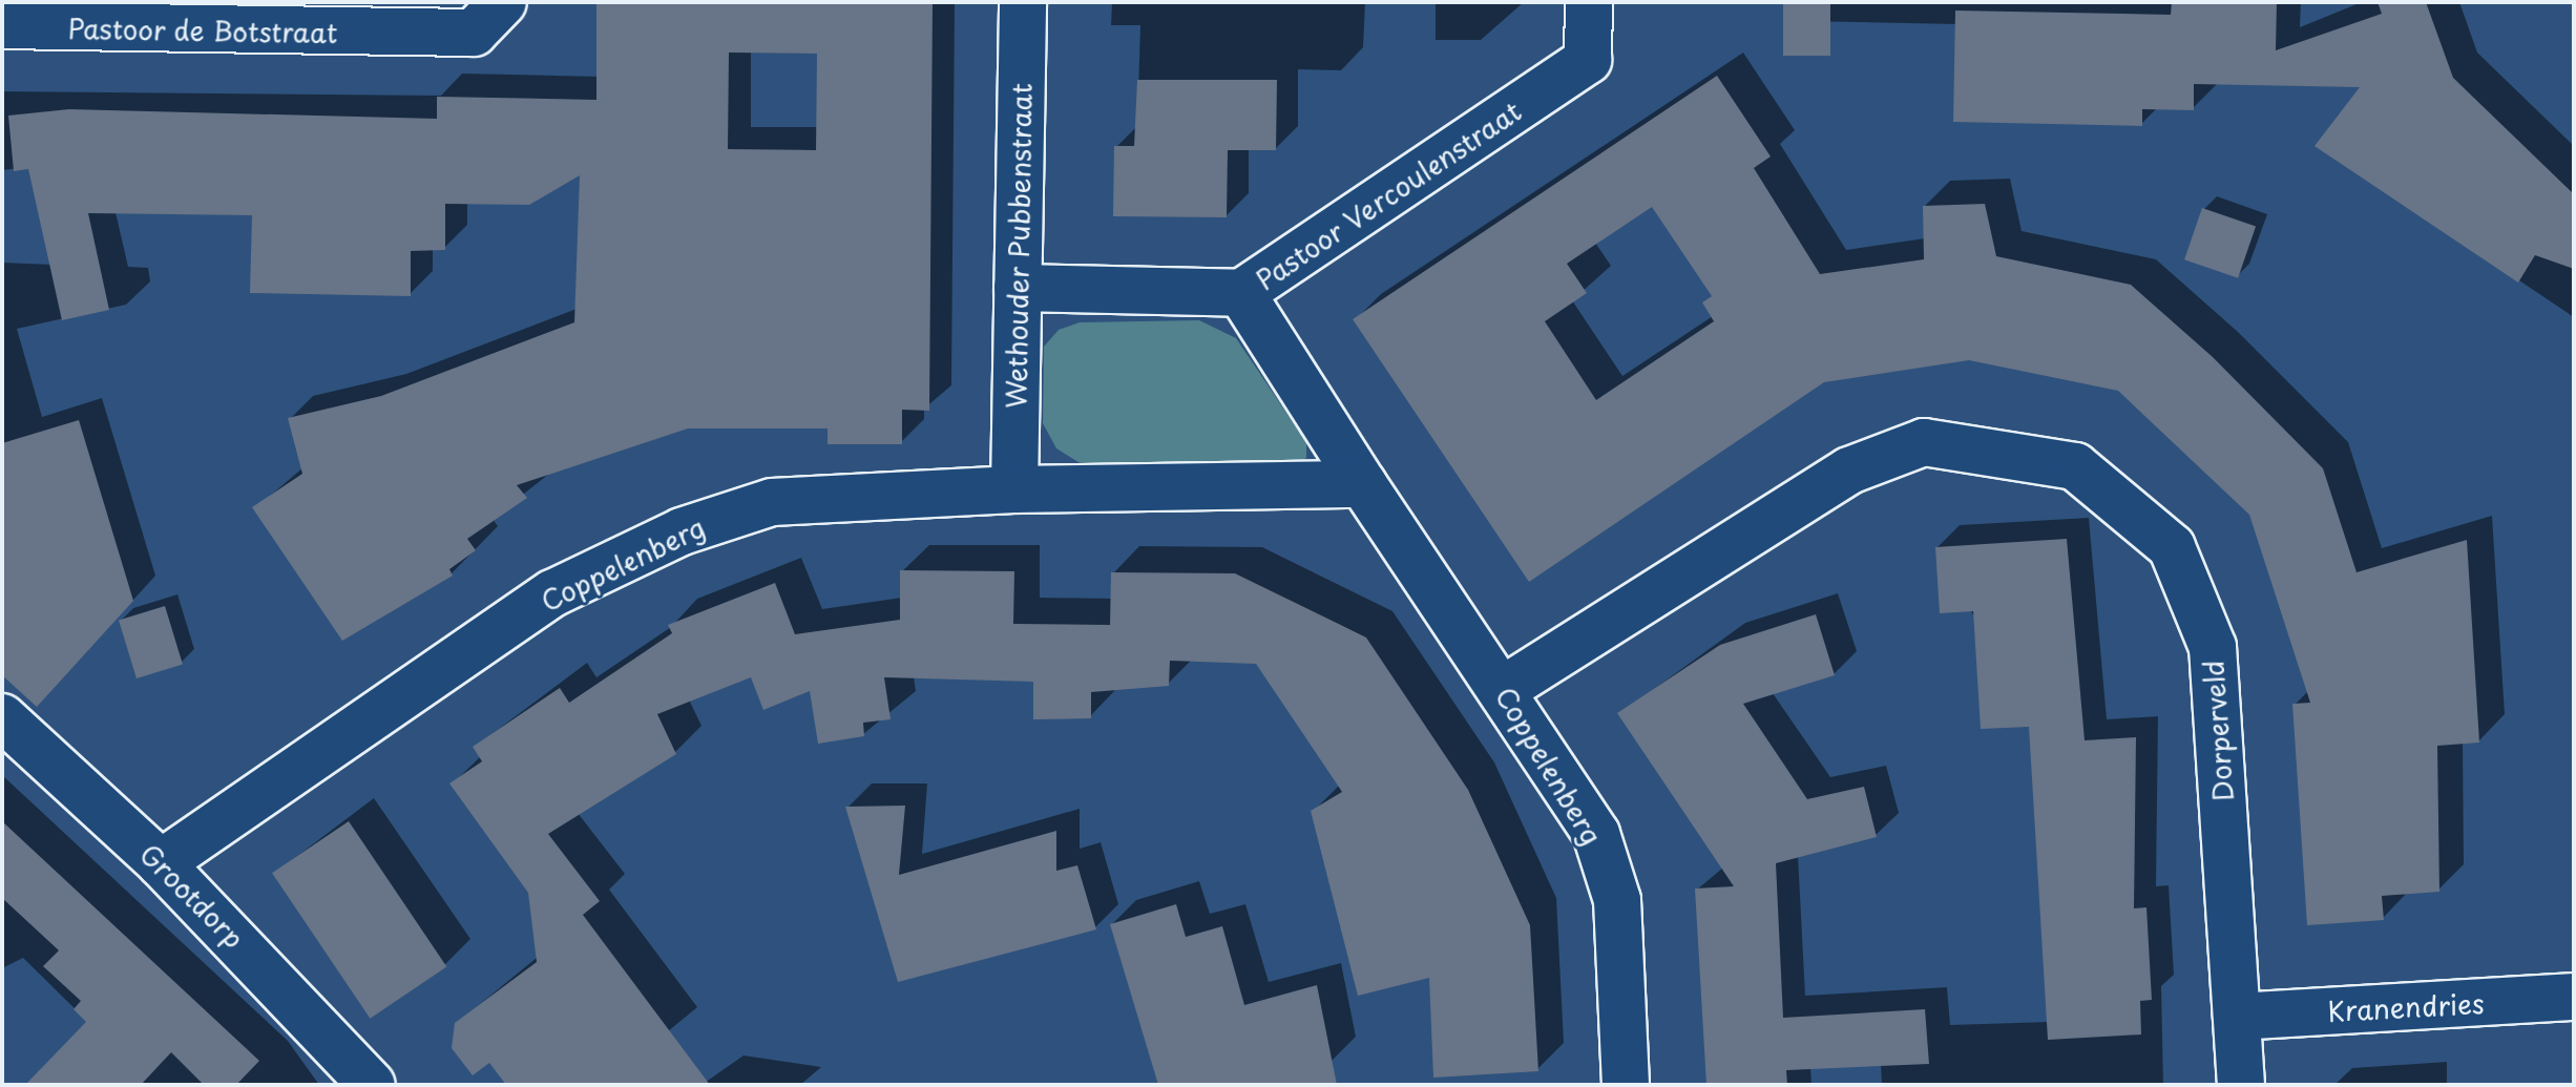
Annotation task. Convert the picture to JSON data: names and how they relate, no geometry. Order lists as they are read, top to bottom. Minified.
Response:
{"streets":{"street":["Pastoor de Botstraat","Pastoor Vercoulenstraat","Wethouder Pubbenstraat","Coppelenberg","Dorperveld","Grootdorp","Kranendries"]},"crossings":[["Pastoor Vercoulenstraat","Wethouder Pubbenstraat"],["Pastoor Vercoulenstraat","Coppelenberg"],["Wethouder Pubbenstraat","Coppelenberg"],["Coppelenberg","Dorperveld"],["Coppelenberg","Grootdorp"],["Dorperveld","Kranendries"]]}
